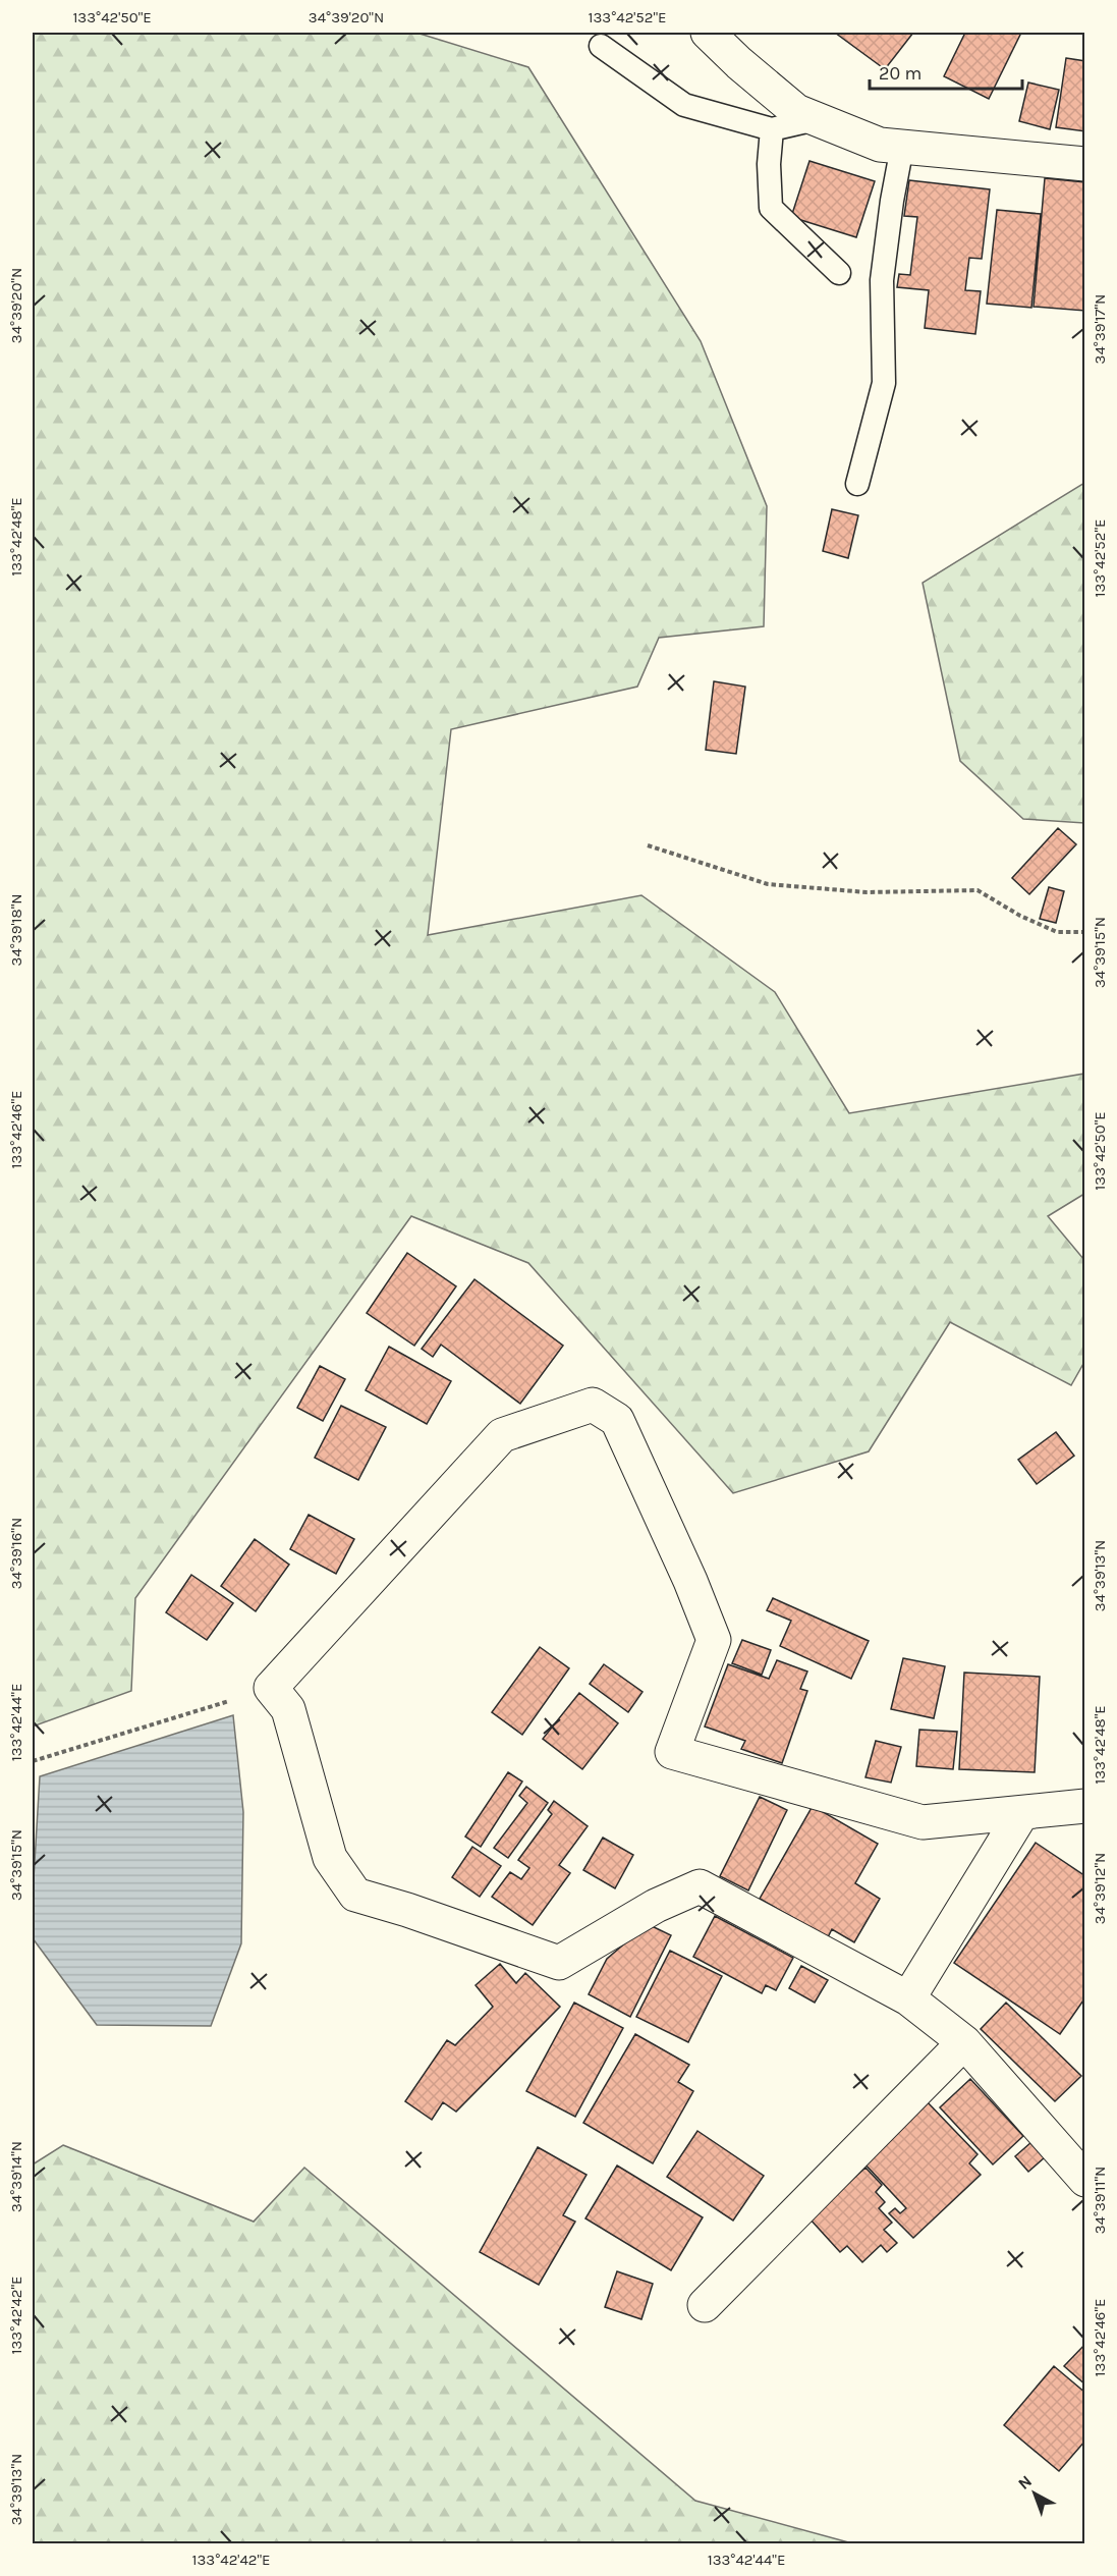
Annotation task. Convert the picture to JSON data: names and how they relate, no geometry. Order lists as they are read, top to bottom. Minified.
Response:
{"scale_bar":"20 m","north":"top left","coordinates":["133°42'50\"E","34°39'20\"N","133°42'52\"E","34°39'17\"N","133°42'48\"E","34°39'18\"N","34°39'15\"N","133°42'46\"E","34°39'16\"N","34°39'13\"N","133°42'44\"E","34°39'12\"N","34°39'14\"N","34°39'11\"N","133°42'42\"E"]}
